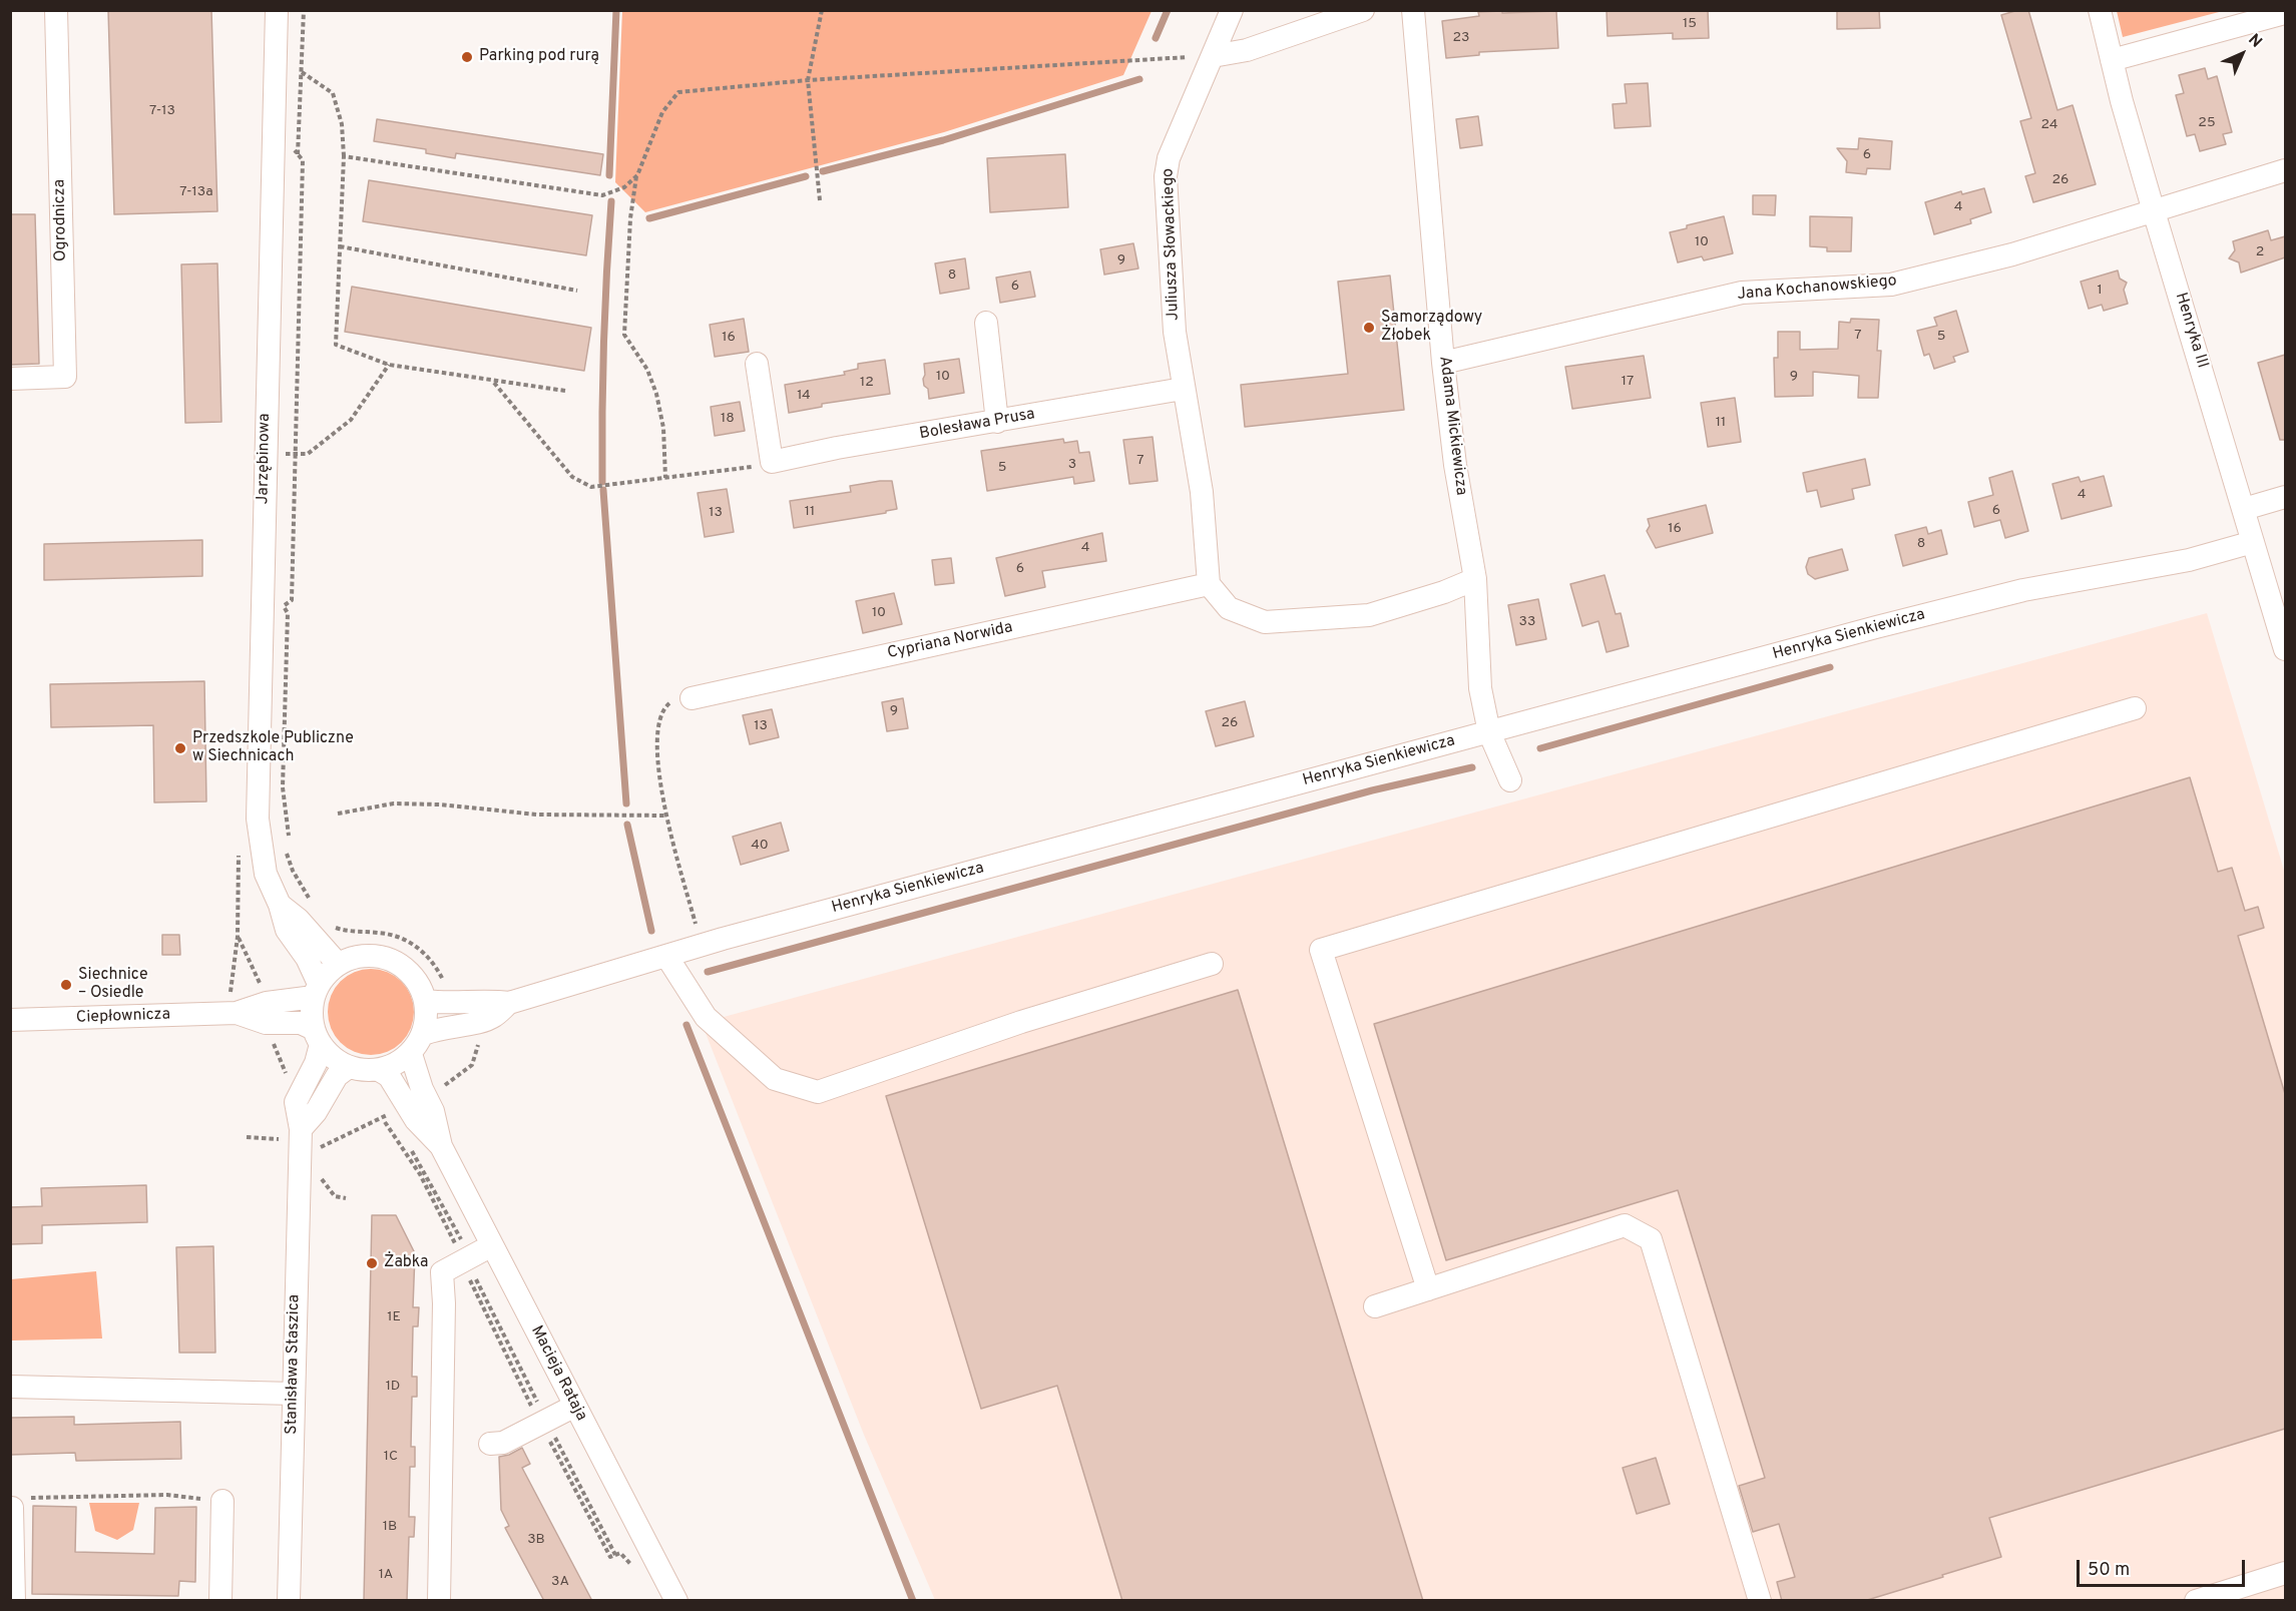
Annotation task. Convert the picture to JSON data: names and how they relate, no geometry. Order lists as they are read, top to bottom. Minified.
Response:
{"streets":{"street":["Ogrodnicza","Juliusza Słowackiego","Jana Kochanowskiego","Henryka III","Bolesława Prusa","Adama Mickiewicza","Jarzębinowa","Henryka Sienkiewicza","Cypriana Norwida","Ciepłownicza","Stanisława Staszica","Macieja Rataja"]},"crossings":[["Juliusza Słowackiego","Bolesława Prusa"],["Juliusza Słowackiego","Cypriana Norwida"],["Jana Kochanowskiego","Henryka III"],["Jana Kochanowskiego","Adama Mickiewicza"],["Henryka III","Henryka Sienkiewicza"],["Adama Mickiewicza","Henryka Sienkiewicza"],["Jarzębinowa","Henryka Sienkiewicza"],["Jarzębinowa","Ciepłownicza"],["Jarzębinowa","Stanisława Staszica"],["Jarzębinowa","Macieja Rataja"],["Henryka Sienkiewicza","Ciepłownicza"],["Henryka Sienkiewicza","Stanisława Staszica"],["Henryka Sienkiewicza","Macieja Rataja"],["Ciepłownicza","Stanisława Staszica"],["Ciepłownicza","Macieja Rataja"],["Stanisława Staszica","Macieja Rataja"]],"places":["Parking pod rurą","Samorządowy Żłobek","Przedszkole Publiczne w Siechnicach","Siechnice – Osiedle","Żabka"],"house_numbers":["15","23","7-13","25","24","6","26","7-13a","4","10","2","9","8","6","1","7","5","16","10","9","17","12","14","18","11","7","3","5","4","6","11","13","16","8","4","6","10","33","9","26","13","40","1E","1D","1C","1B","3B","1A","3A"],"scale_bar":"50 m","north":"top right"}
